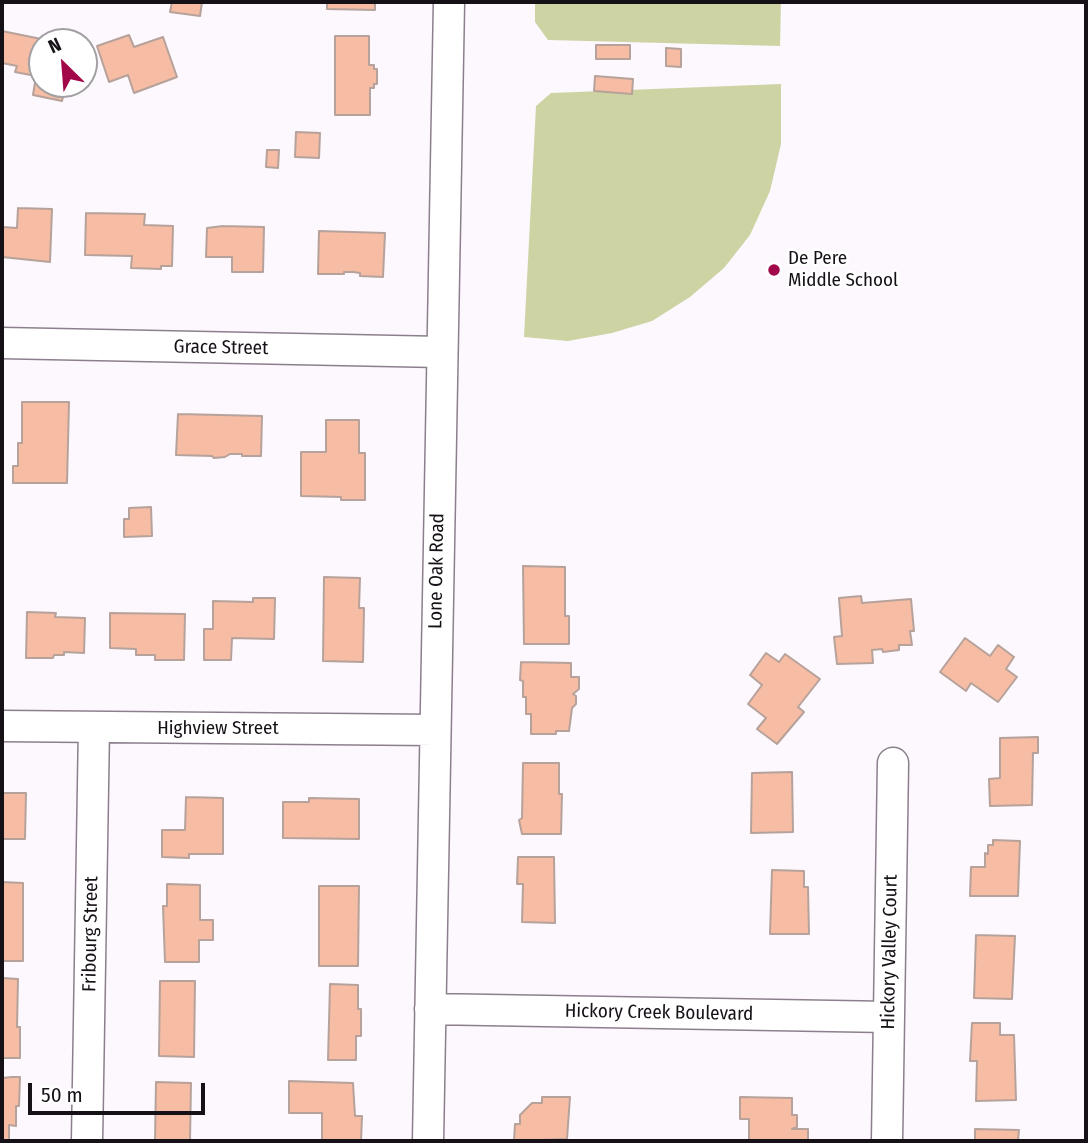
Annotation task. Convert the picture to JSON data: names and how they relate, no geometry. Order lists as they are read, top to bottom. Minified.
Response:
{"streets":{"street":["Grace Street","Lone Oak Road","Highview Street","Fribourg Street","Hickory Valley Court","Hickory Creek Boulevard"]},"crossings":[["Grace Street","Lone Oak Road"],["Lone Oak Road","Highview Street"],["Lone Oak Road","Hickory Creek Boulevard"],["Highview Street","Fribourg Street"],["Hickory Valley Court","Hickory Creek Boulevard"]],"places":["De Pere Middle School"],"scale_bar":"50 m","north":"top left"}
